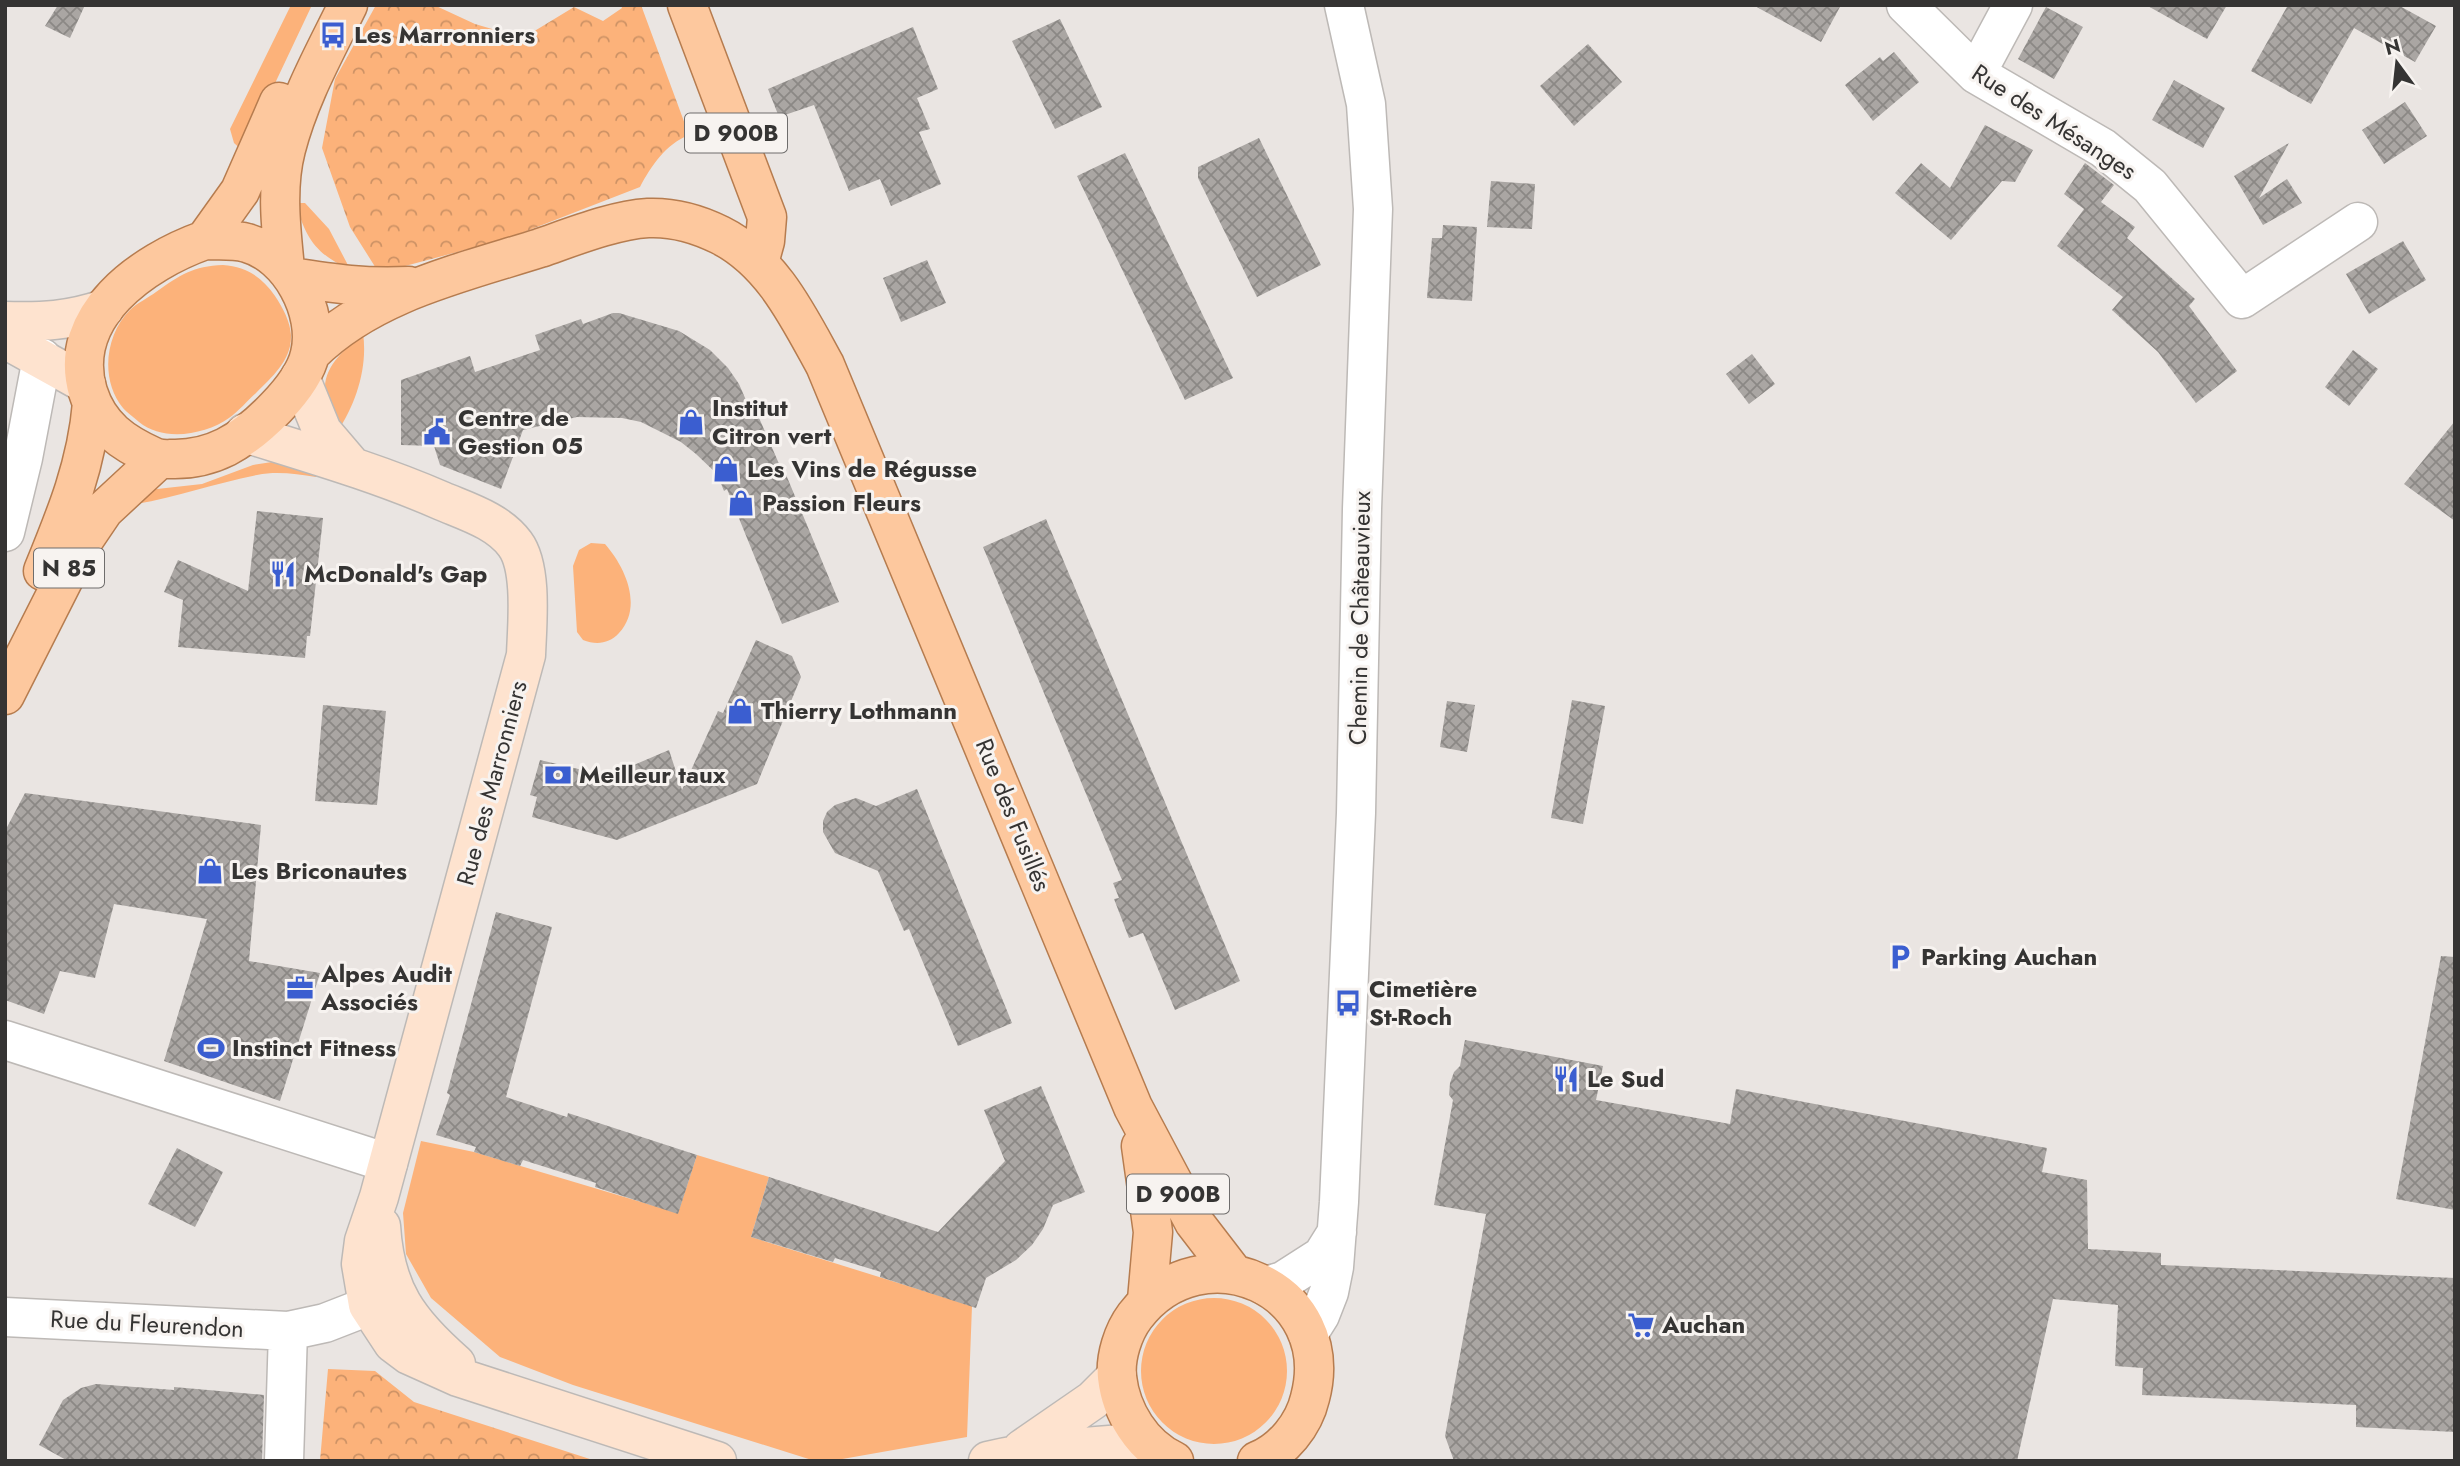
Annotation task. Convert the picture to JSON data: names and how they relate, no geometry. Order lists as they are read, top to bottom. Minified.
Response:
{"streets":{"main road":["D 900B","N 85","Rue des Fusillés"],"street":["Rue des Mésanges","Chemin de Châteauvieux","Rue des Marronniers","Rue du Fleurendon"]},"crossings":[["D 900B","Rue des Fusillés"],["N 85","Rue des Marronniers"],["Chemin de Châteauvieux","Rue des Fusillés"],["Rue des Marronniers","Rue du Fleurendon"]],"places":{"bus stop":["Les Marronniers","Cimetière St-Roch"],"shop":["Institut Citron vert","Les Vins de Régusse","Passion Fleurs","Thierry Lothmann","Les Briconautes"],"public building":["Centre de Gestion 05"],"restaurant":["McDonald's Gap","Le Sud"],"bank":["Meilleur taux"],"parking":["Parking Auchan"],"office":["Alpes Audit Associés"],"sports":["Instinct Fitness"],"supermarket":["Auchan"]},"north":"top"}
